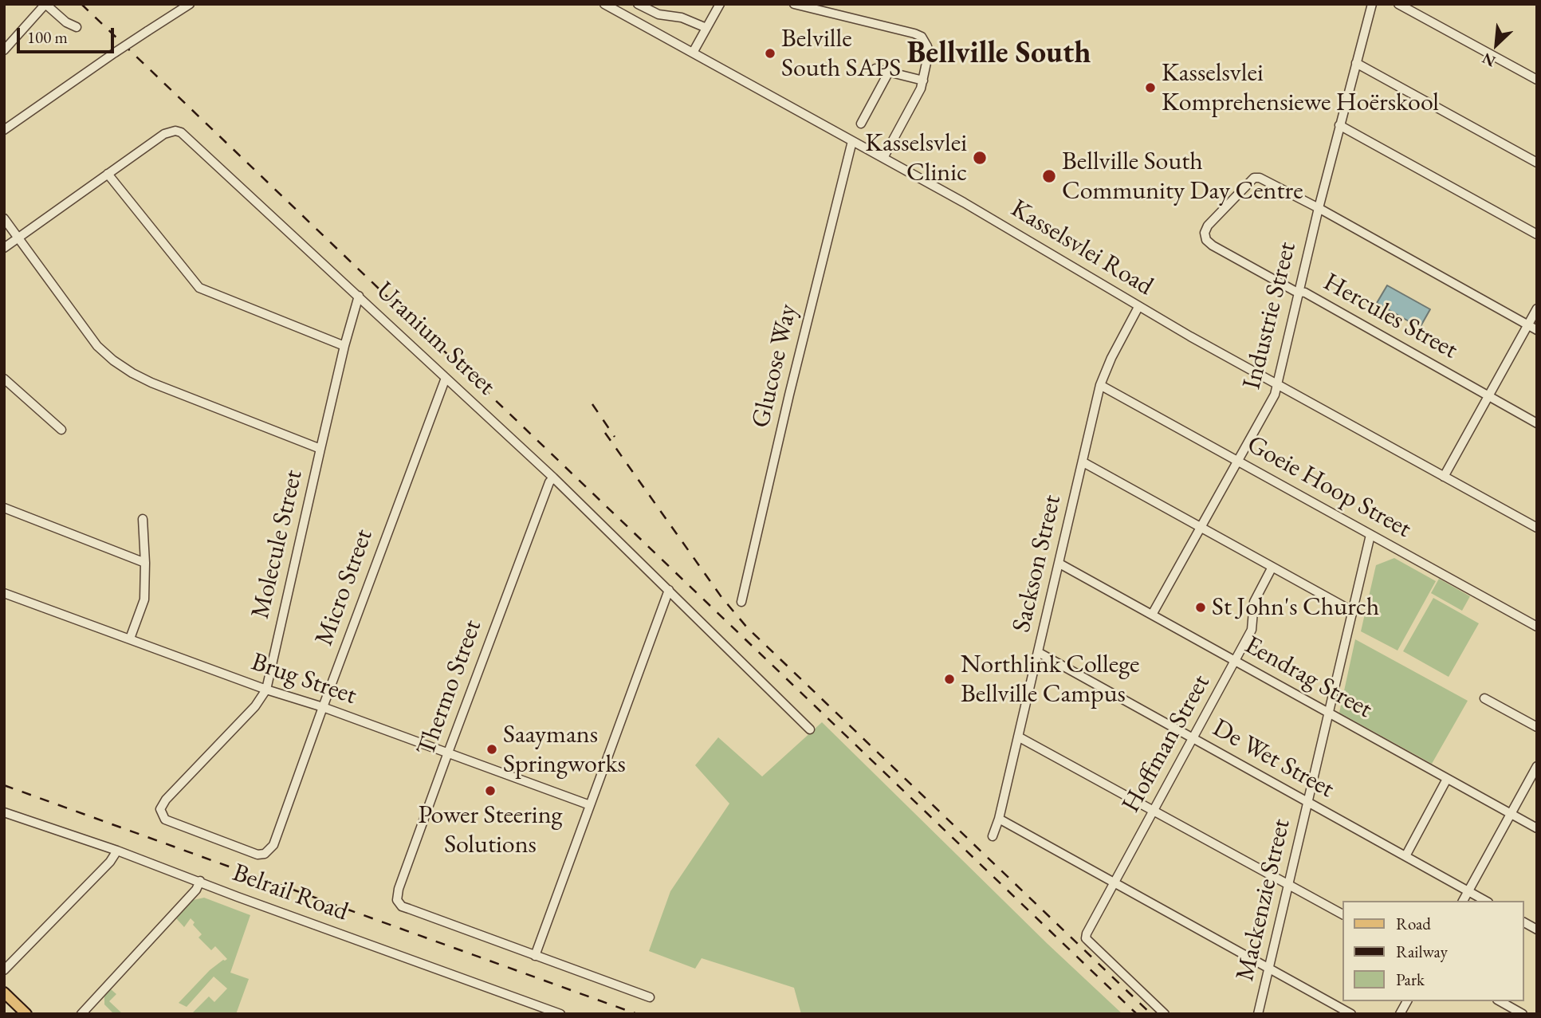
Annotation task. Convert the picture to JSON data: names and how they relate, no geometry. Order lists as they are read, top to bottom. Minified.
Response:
{"streets":{"street":["Kasselsvlei Road","Industrie Street","Hercules Street","Uranium Street","Glucose Way","Goeie Hoop Street","Molecule Street","Sackson Street","Micro Street","Eendrag Street","Brug Street","Thermo Street","Hoffman Street","De Wet Street","Belrail Road","Mackenzie Street"]},"crossings":[["Kasselsvlei Road","Industrie Street"],["Kasselsvlei Road","Glucose Way"],["Kasselsvlei Road","Sackson Street"],["Industrie Street","Hercules Street"],["Industrie Street","Goeie Hoop Street"],["Industrie Street","Eendrag Street"],["Uranium Street","Molecule Street"],["Uranium Street","Micro Street"],["Uranium Street","Thermo Street"],["Goeie Hoop Street","Sackson Street"],["Goeie Hoop Street","Mackenzie Street"],["Molecule Street","Micro Street"],["Molecule Street","Brug Street"],["Sackson Street","Eendrag Street"],["Sackson Street","De Wet Street"],["Micro Street","Brug Street"],["Eendrag Street","Hoffman Street"],["Eendrag Street","Mackenzie Street"],["Brug Street","Thermo Street"],["Hoffman Street","De Wet Street"],["De Wet Street","Mackenzie Street"]],"districts":["Bellville South"],"places":["Belville South SAPS","Kasselsvlei Komprehensiewe Hoërskool","Kasselsvlei Clinic","Bellville South Community Day Centre","St John's Church","Northlink College Bellville Campus","Saaymans Springworks","Power Steering Solutions"],"legend":["Road","Railway","Park"],"scale_bar":"100 m","north":"bottom left"}
